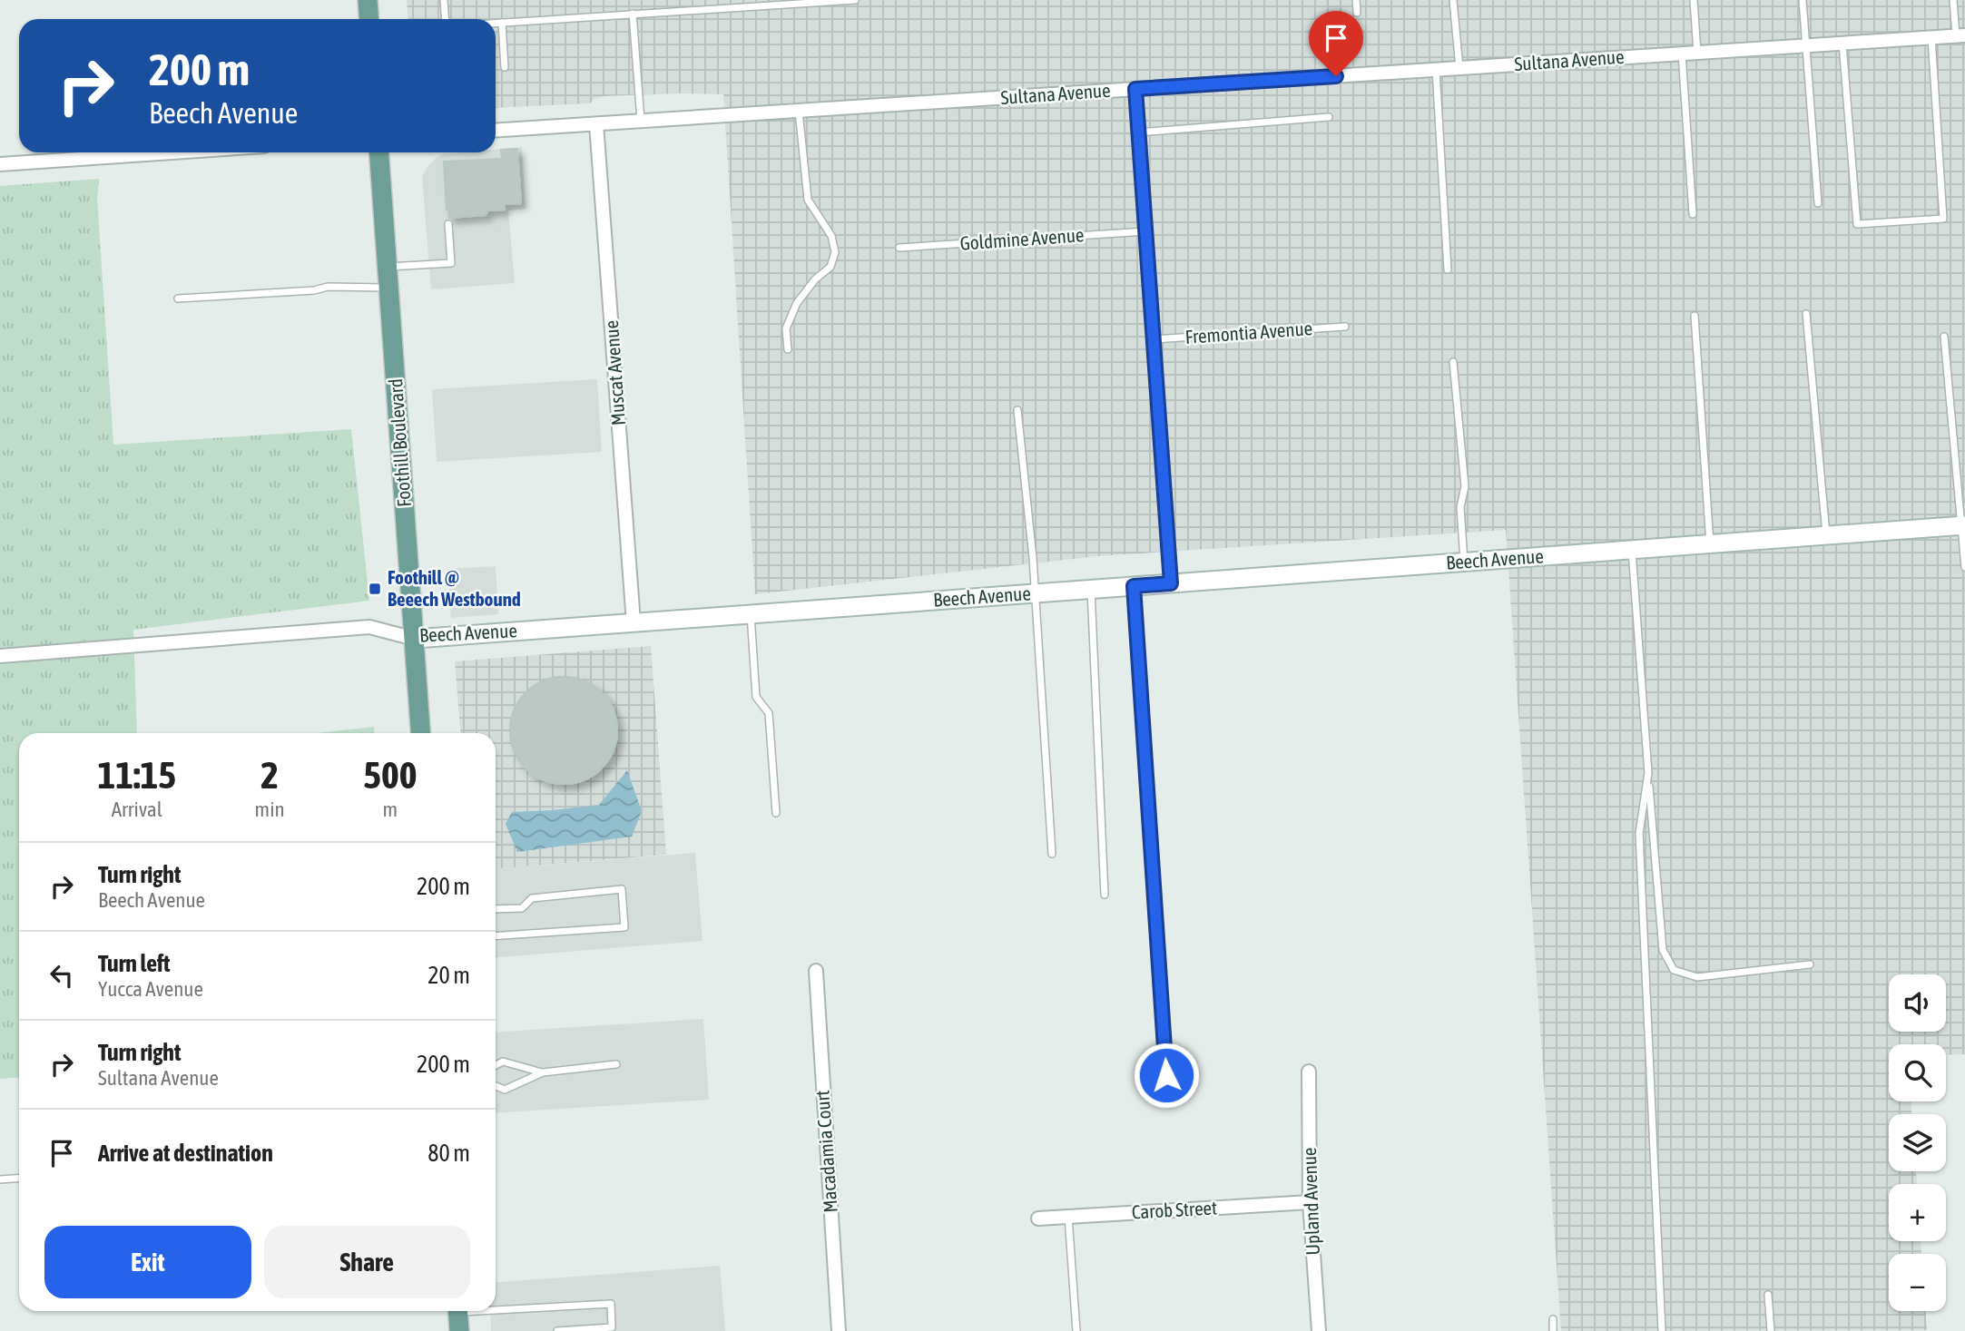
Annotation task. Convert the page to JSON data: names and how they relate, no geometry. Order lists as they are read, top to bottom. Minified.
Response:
{"streets":{"main road":["Foothill Boulevard","Beech Avenue"],"street":["Sultana Avenue","Muscat Avenue","Macadamia Court","Upland Avenue","Carob Street"],"lane":["Goldmine Avenue","Fremontia Avenue"]},"crossings":[["Sultana Avenue","Muscat Avenue"],["Muscat Avenue","Beech Avenue"],["Foothill Boulevard","Beech Avenue"],["Upland Avenue","Carob Street"]],"places":{"transit":["Foothill @ Beeech Westbound"]},"page":{"turn":["200 m","Beech Avenue"],"eta":["11:15","Arrival","2","min","500","m"],"list":[{"name":"Turn right","note":"Beech Avenue","value":"200 m"},{"name":"Turn left","note":"Yucca Avenue","value":"20 m"},{"name":"Turn right","note":"Sultana Avenue","value":"200 m"},{"name":"Arrive at destination","value":"80 m"}],"map_buttons":["+","−"],"buttons":["Exit","Share"]}}
